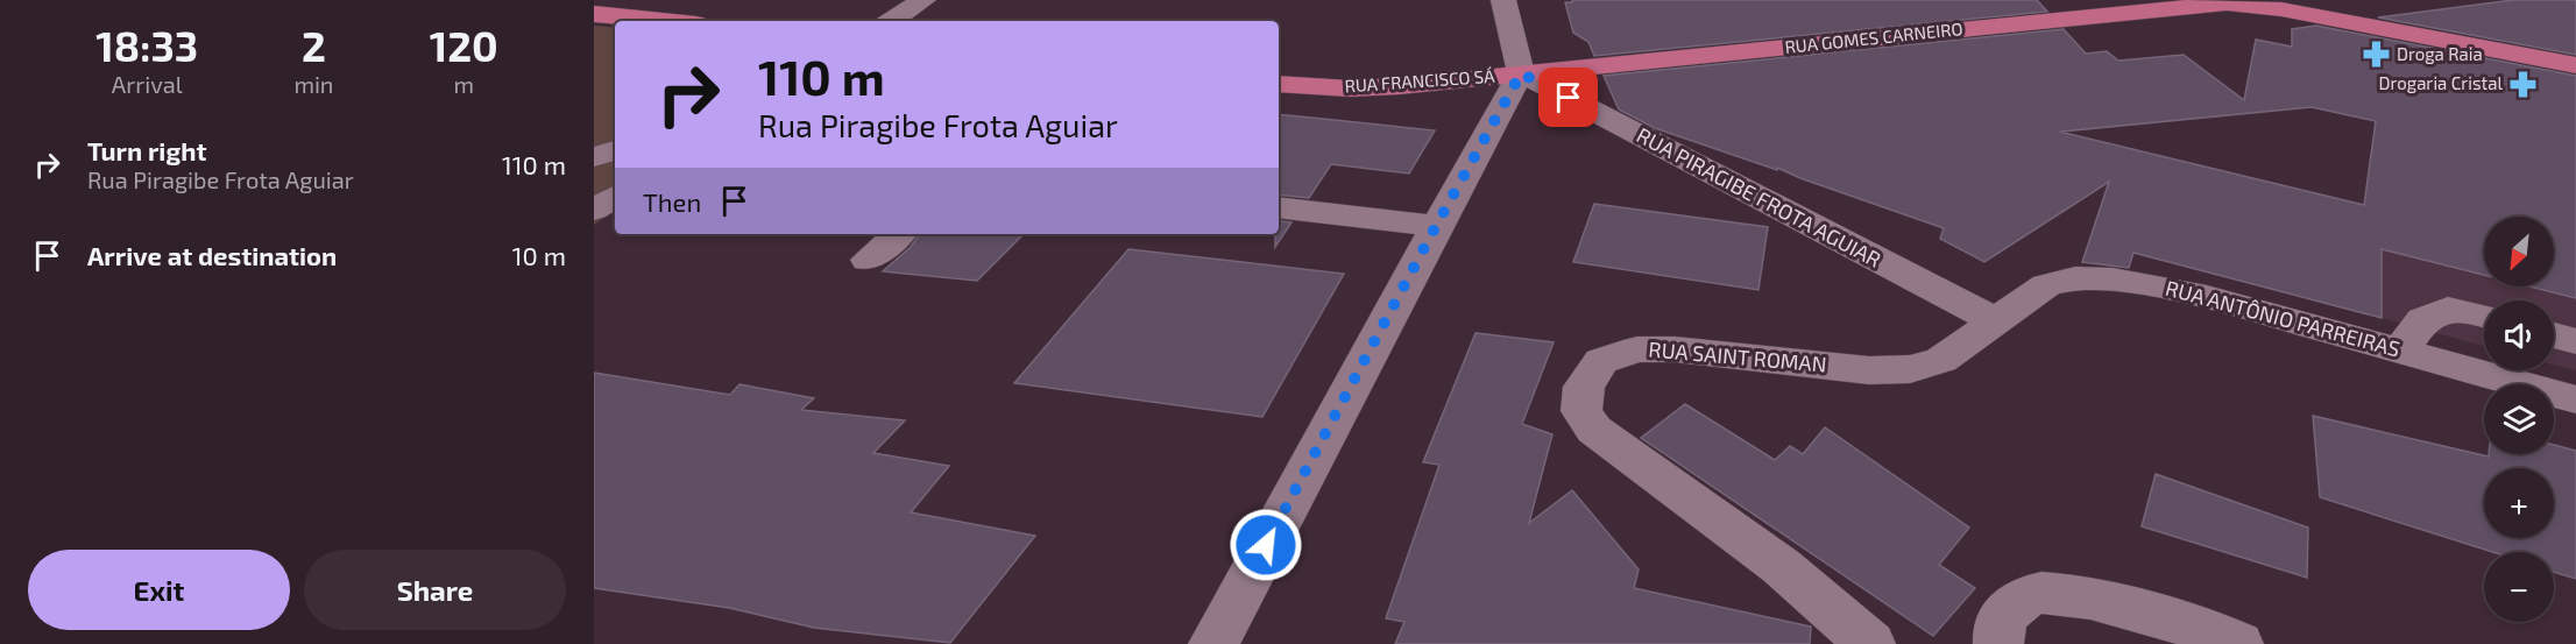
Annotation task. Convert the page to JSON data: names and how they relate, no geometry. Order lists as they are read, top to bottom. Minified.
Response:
{"streets":{"main road":["RUA GOMES CARNEIRO","RUA FRANCISCO SÁ"],"street":["RUA PIRAGIBE FROTA AGUIAR","RUA ANTÔNIO PARREIRAS","RUA SAINT ROMAN"]},"crossings":[["RUA GOMES CARNEIRO","RUA FRANCISCO SÁ"],["RUA GOMES CARNEIRO","RUA PIRAGIBE FROTA AGUIAR"],["RUA FRANCISCO SÁ","RUA PIRAGIBE FROTA AGUIAR"],["RUA PIRAGIBE FROTA AGUIAR","RUA ANTÔNIO PARREIRAS"],["RUA PIRAGIBE FROTA AGUIAR","RUA SAINT ROMAN"],["RUA ANTÔNIO PARREIRAS","RUA SAINT ROMAN"]],"places":{"pharmacy":["Droga Raia","Drogaria Cristal"]},"north":"bottom left","page":{"eta":["18:33","Arrival","2","min","120","m"],"turn":["110 m","Rua Piragibe Frota Aguiar"],"list":[{"name":"Turn right","note":"Rua Piragibe Frota Aguiar","value":"110 m"},{"name":"Arrive at destination","value":"10 m"}],"then":"Then","map_buttons":["+","−"],"buttons":["Exit","Share"]}}
